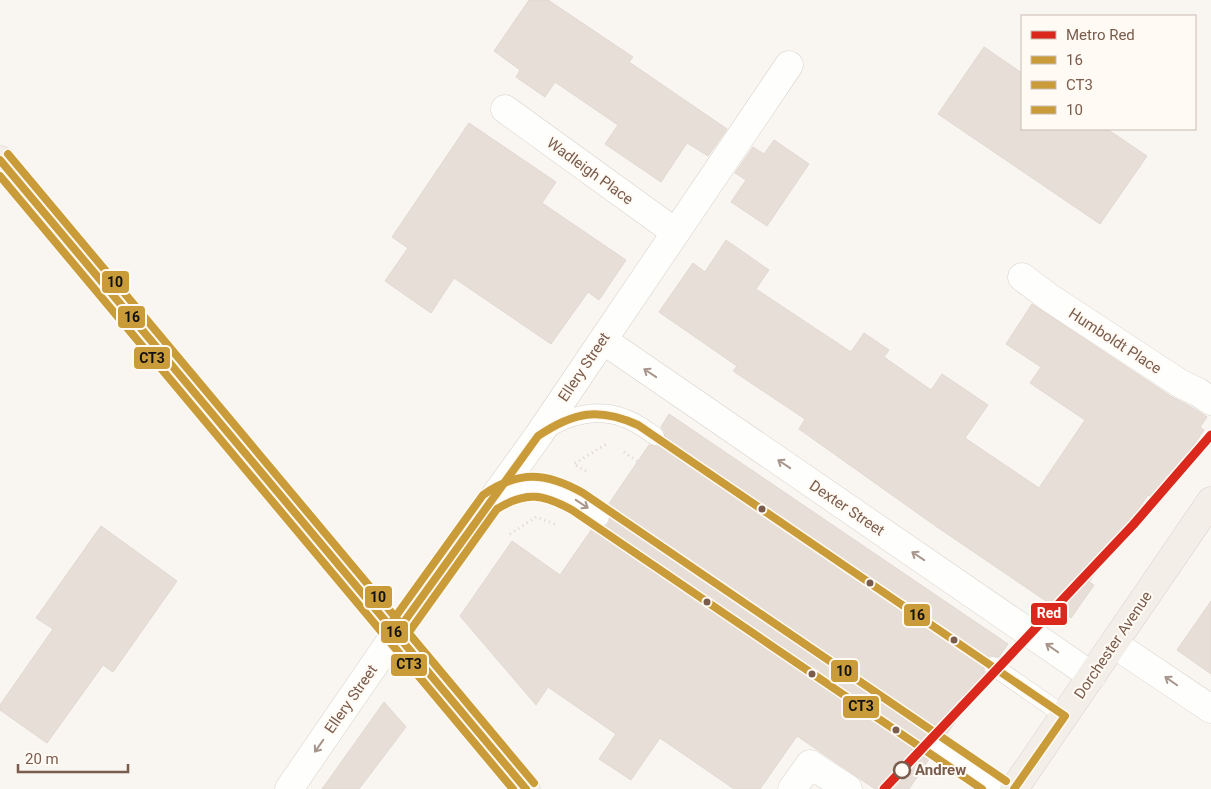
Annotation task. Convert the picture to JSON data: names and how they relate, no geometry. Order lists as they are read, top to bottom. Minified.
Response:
{"streets":{"main road":["Dorchester Avenue"],"street":["Wadleigh Place","Humboldt Place","Ellery Street","Dexter Street"]},"crossings":[["Wadleigh Place","Ellery Street"],["Ellery Street","Dexter Street"],["Dexter Street","Dorchester Avenue"]],"one_way":["Dexter Street"],"places":["Andrew"],"lines":["transit line 10","transit line 16","transit line CT3","metro line Red"],"legend":["Metro Red","16","CT3","10"],"scale_bar":"20 m"}
